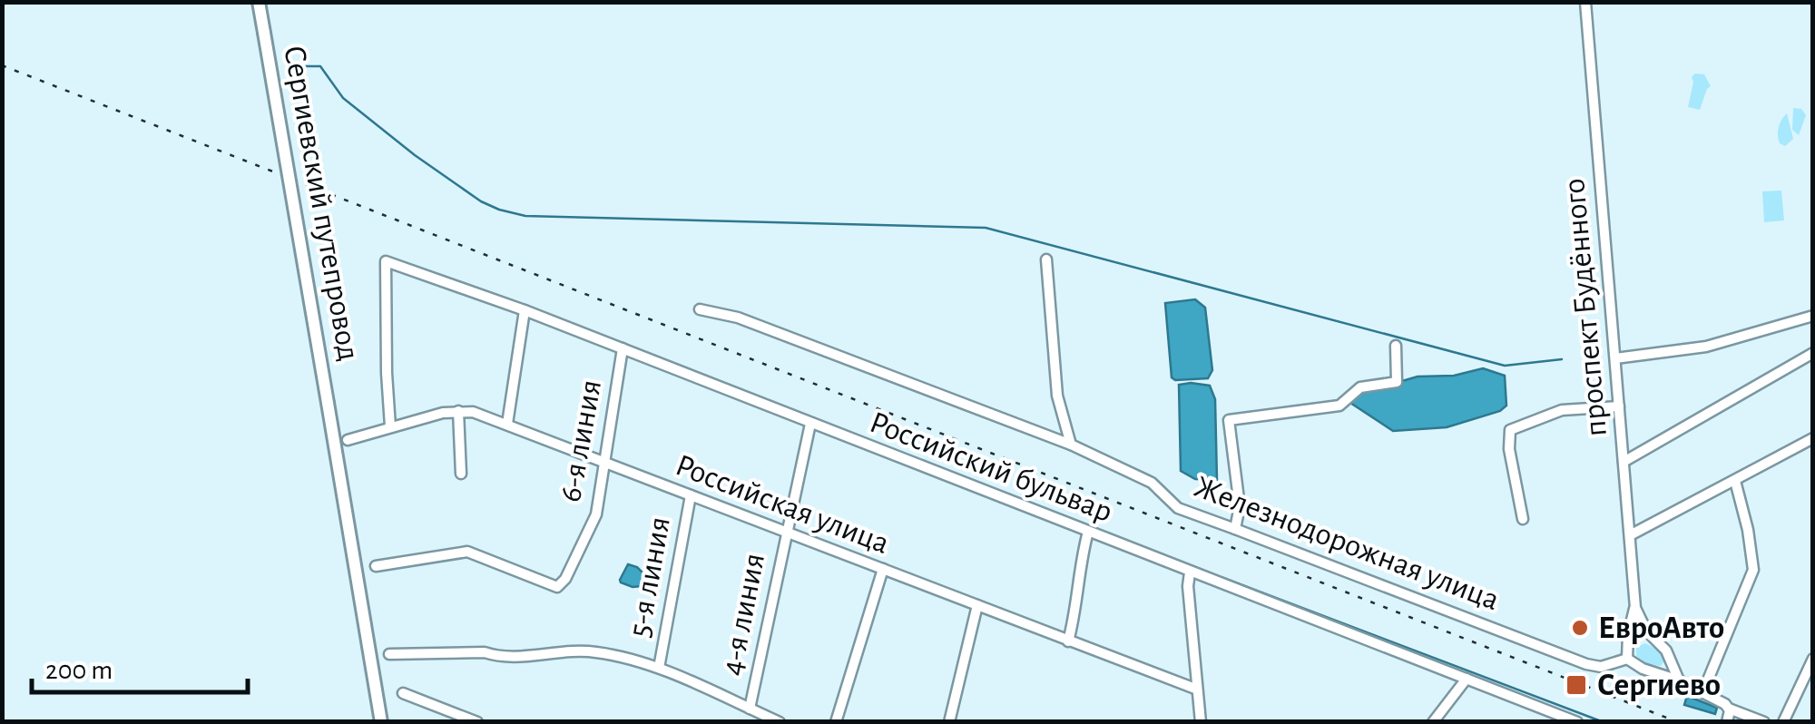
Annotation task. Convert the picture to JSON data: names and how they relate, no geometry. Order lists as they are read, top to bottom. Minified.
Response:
{"streets":{"main road":["Сергиевский путепровод"],"street":["проспект Будённого","6-я линия","Российский бульвар","Российская улица","Железнодорожная улица","5-я линия","4-я линия"]},"crossings":[["проспект Будённого","Железнодорожная улица"],["6-я линия","Российский бульвар"],["6-я линия","Российская улица"],["Российский бульвар","Российская улица"],["Российский бульвар","4-я линия"],["Российская улица","5-я линия"],["Российская улица","4-я линия"]],"places":{"other":["ЕвроАвто"],"transit":["Сергиево"]},"scale_bar":"200 m"}
